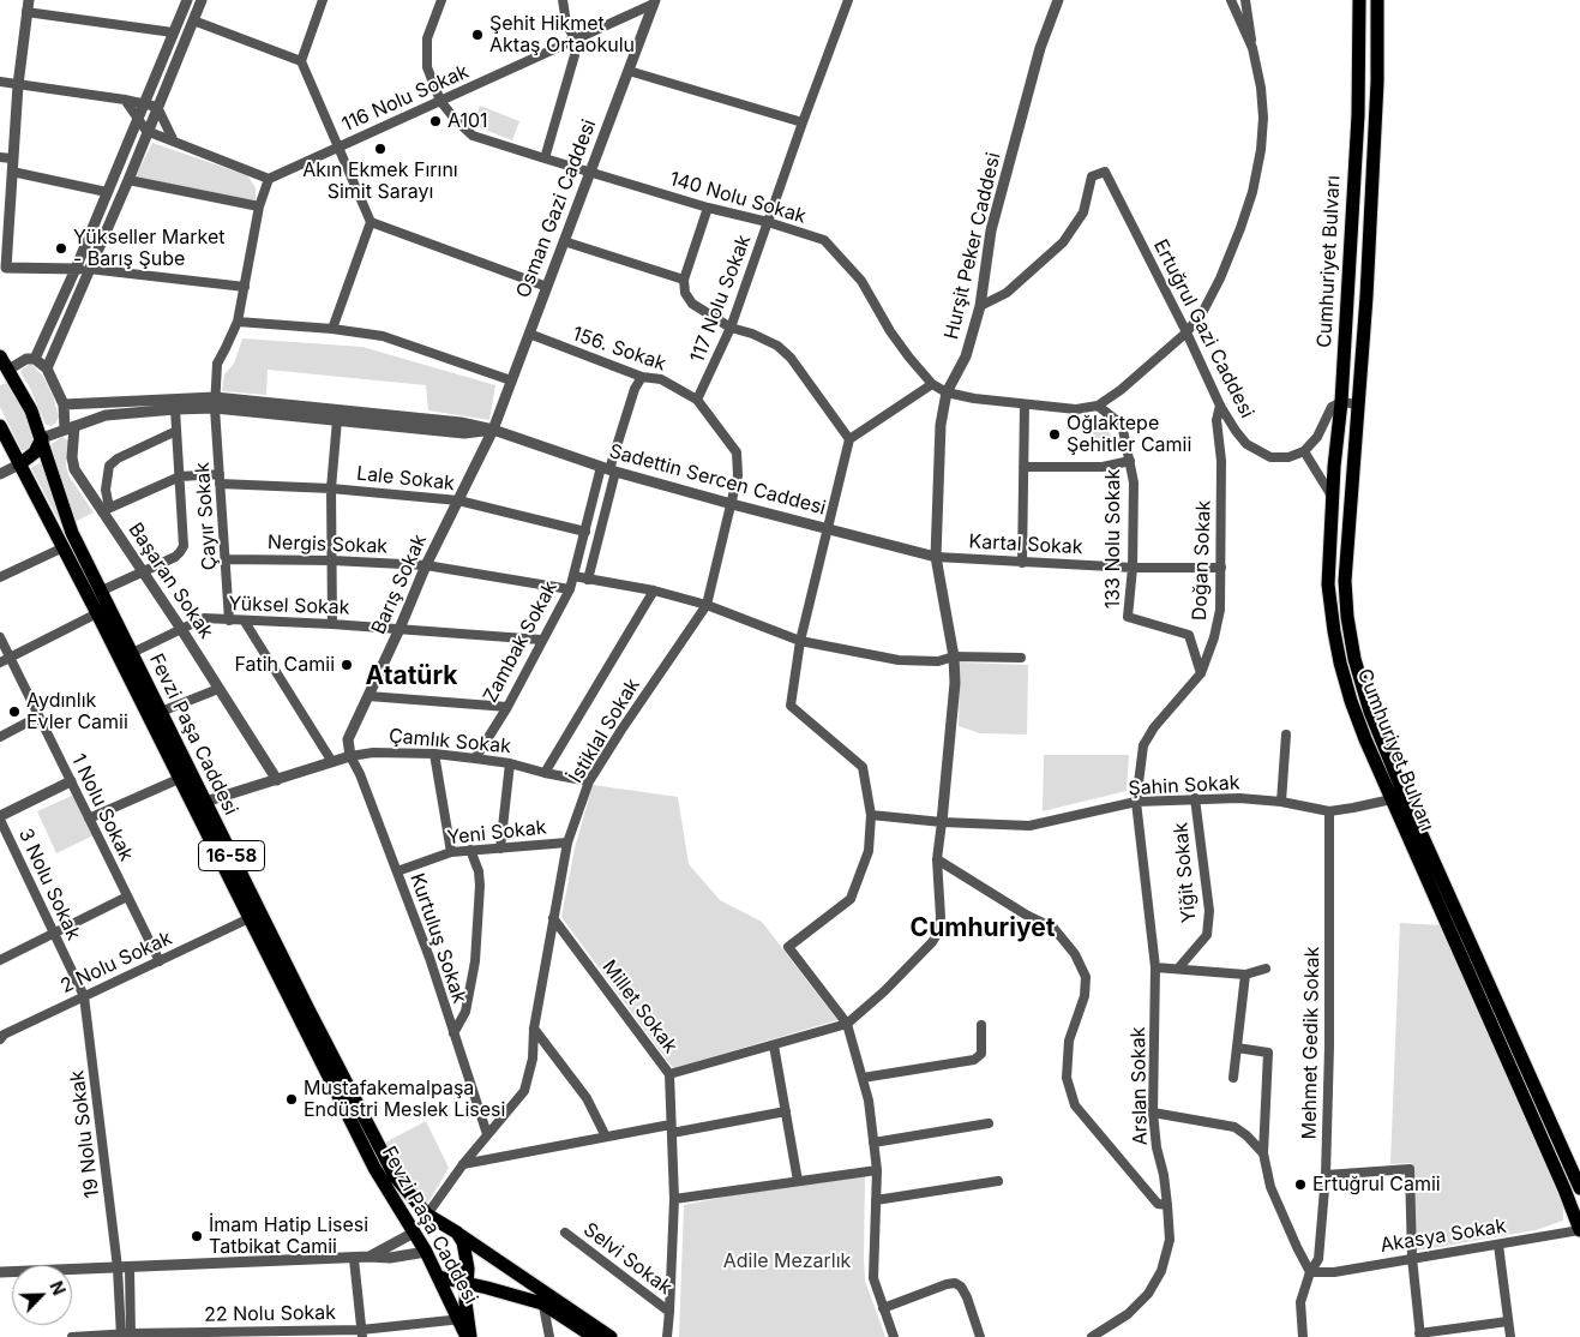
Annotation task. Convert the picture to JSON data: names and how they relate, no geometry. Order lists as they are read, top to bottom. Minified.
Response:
{"streets":{"main road":["Cumhuriyet Bulvarı","Fevzi Paşa Caddesi","16-58"],"street":["116 Nolu Sokak","140 Nolu Sokak","Osman Gazi Caddesi","Hurşit Peker Caddesi","117 Nolu Sokak","Ertuğrul Gazi Caddesi","156. Sokak","Lale Sokak","Sadettin Sercen Caddesi","Çayır Sokak","133 Nolu Sokak","Nergis Sokak","Kartal Sokak","Doğan Sokak","Başaran Sokak","Barış Sokak","Yüksel Sokak","Zambak Sokak","İstiklal Sokak","Çamlık Sokak","Şahin Sokak","1 Nolu Sokak","Yeni Sokak","Yiğit Sokak","3 Nolu Sokak","Kurtuluş Sokak","2 Nolu Sokak","Millet Sokak","Mehmet Gedik Sokak","Arslan Sokak","19 Nolu Sokak","Akasya Sokak","Selvi Sokak","22 Nolu Sokak"]},"crossings":[["116 Nolu Sokak","140 Nolu Sokak"],["116 Nolu Sokak","Osman Gazi Caddesi"],["116 Nolu Sokak","Çayır Sokak"],["140 Nolu Sokak","Osman Gazi Caddesi"],["140 Nolu Sokak","Hurşit Peker Caddesi"],["140 Nolu Sokak","117 Nolu Sokak"],["Osman Gazi Caddesi","156. Sokak"],["Osman Gazi Caddesi","Sadettin Sercen Caddesi"],["Osman Gazi Caddesi","Barış Sokak"],["Hurşit Peker Caddesi","Ertuğrul Gazi Caddesi"],["Hurşit Peker Caddesi","Sadettin Sercen Caddesi"],["Hurşit Peker Caddesi","Kartal Sokak"],["Hurşit Peker Caddesi","Şahin Sokak"],["Cumhuriyet Bulvarı","Şahin Sokak"],["Cumhuriyet Bulvarı","Akasya Sokak"],["117 Nolu Sokak","156. Sokak"],["Ertuğrul Gazi Caddesi","Doğan Sokak"],["Lale Sokak","Çayır Sokak"],["Lale Sokak","Barış Sokak"],["Lale Sokak","Zambak Sokak"],["Sadettin Sercen Caddesi","Çayır Sokak"],["Sadettin Sercen Caddesi","Kartal Sokak"],["Sadettin Sercen Caddesi","Başaran Sokak"],["Sadettin Sercen Caddesi","Barış Sokak"],["Sadettin Sercen Caddesi","Zambak Sokak"],["Sadettin Sercen Caddesi","Fevzi Paşa Caddesi"],["Çayır Sokak","Nergis Sokak"],["Çayır Sokak","Yüksel Sokak"],["133 Nolu Sokak","Kartal Sokak"],["133 Nolu Sokak","Doğan Sokak"],["Nergis Sokak","Barış Sokak"],["Nergis Sokak","Zambak Sokak"],["Kartal Sokak","Doğan Sokak"],["Doğan Sokak","Şahin Sokak"],["Doğan Sokak","Arslan Sokak"],["Başaran Sokak","Yüksel Sokak"],["Başaran Sokak","Çamlık Sokak"],["Barış Sokak","Yüksel Sokak"],["Barış Sokak","Çamlık Sokak"],["Barış Sokak","Kurtuluş Sokak"],["Yüksel Sokak","Zambak Sokak"],["Yüksel Sokak","Fevzi Paşa Caddesi"],["Zambak Sokak","Çamlık Sokak"],["İstiklal Sokak","Fevzi Paşa Caddesi"],["İstiklal Sokak","Çamlık Sokak"],["İstiklal Sokak","Yeni Sokak"],["İstiklal Sokak","Kurtuluş Sokak"],["İstiklal Sokak","Millet Sokak"],["Fevzi Paşa Caddesi","Çamlık Sokak"],["Fevzi Paşa Caddesi","2 Nolu Sokak"],["Fevzi Paşa Caddesi","22 Nolu Sokak"],["Çamlık Sokak","Kurtuluş Sokak"],["Şahin Sokak","Yiğit Sokak"],["Şahin Sokak","Mehmet Gedik Sokak"],["Şahin Sokak","Arslan Sokak"],["1 Nolu Sokak","2 Nolu Sokak"],["Yeni Sokak","Kurtuluş Sokak"],["3 Nolu Sokak","2 Nolu Sokak"],["3 Nolu Sokak","19 Nolu Sokak"],["2 Nolu Sokak","19 Nolu Sokak"],["Millet Sokak","Selvi Sokak"],["Mehmet Gedik Sokak","Akasya Sokak"],["19 Nolu Sokak","22 Nolu Sokak"]],"districts":["Atatürk","Cumhuriyet"],"parks":["Adile Mezarlık"],"places":["Şehit Hikmet Aktaş Ortaokulu","A101","Akın Ekmek Fırını Simit Sarayı","Yükseller Market - Barış Şube","Oğlaktepe Şehitler Camii","Fatih Camii","Aydınlık Evler Camii","Mustafakemalpaşa Endüstri Meslek Lisesi","Ertuğrul Camii","İmam Hatip Lisesi Tatbikat Camii"],"north":"top right"}
